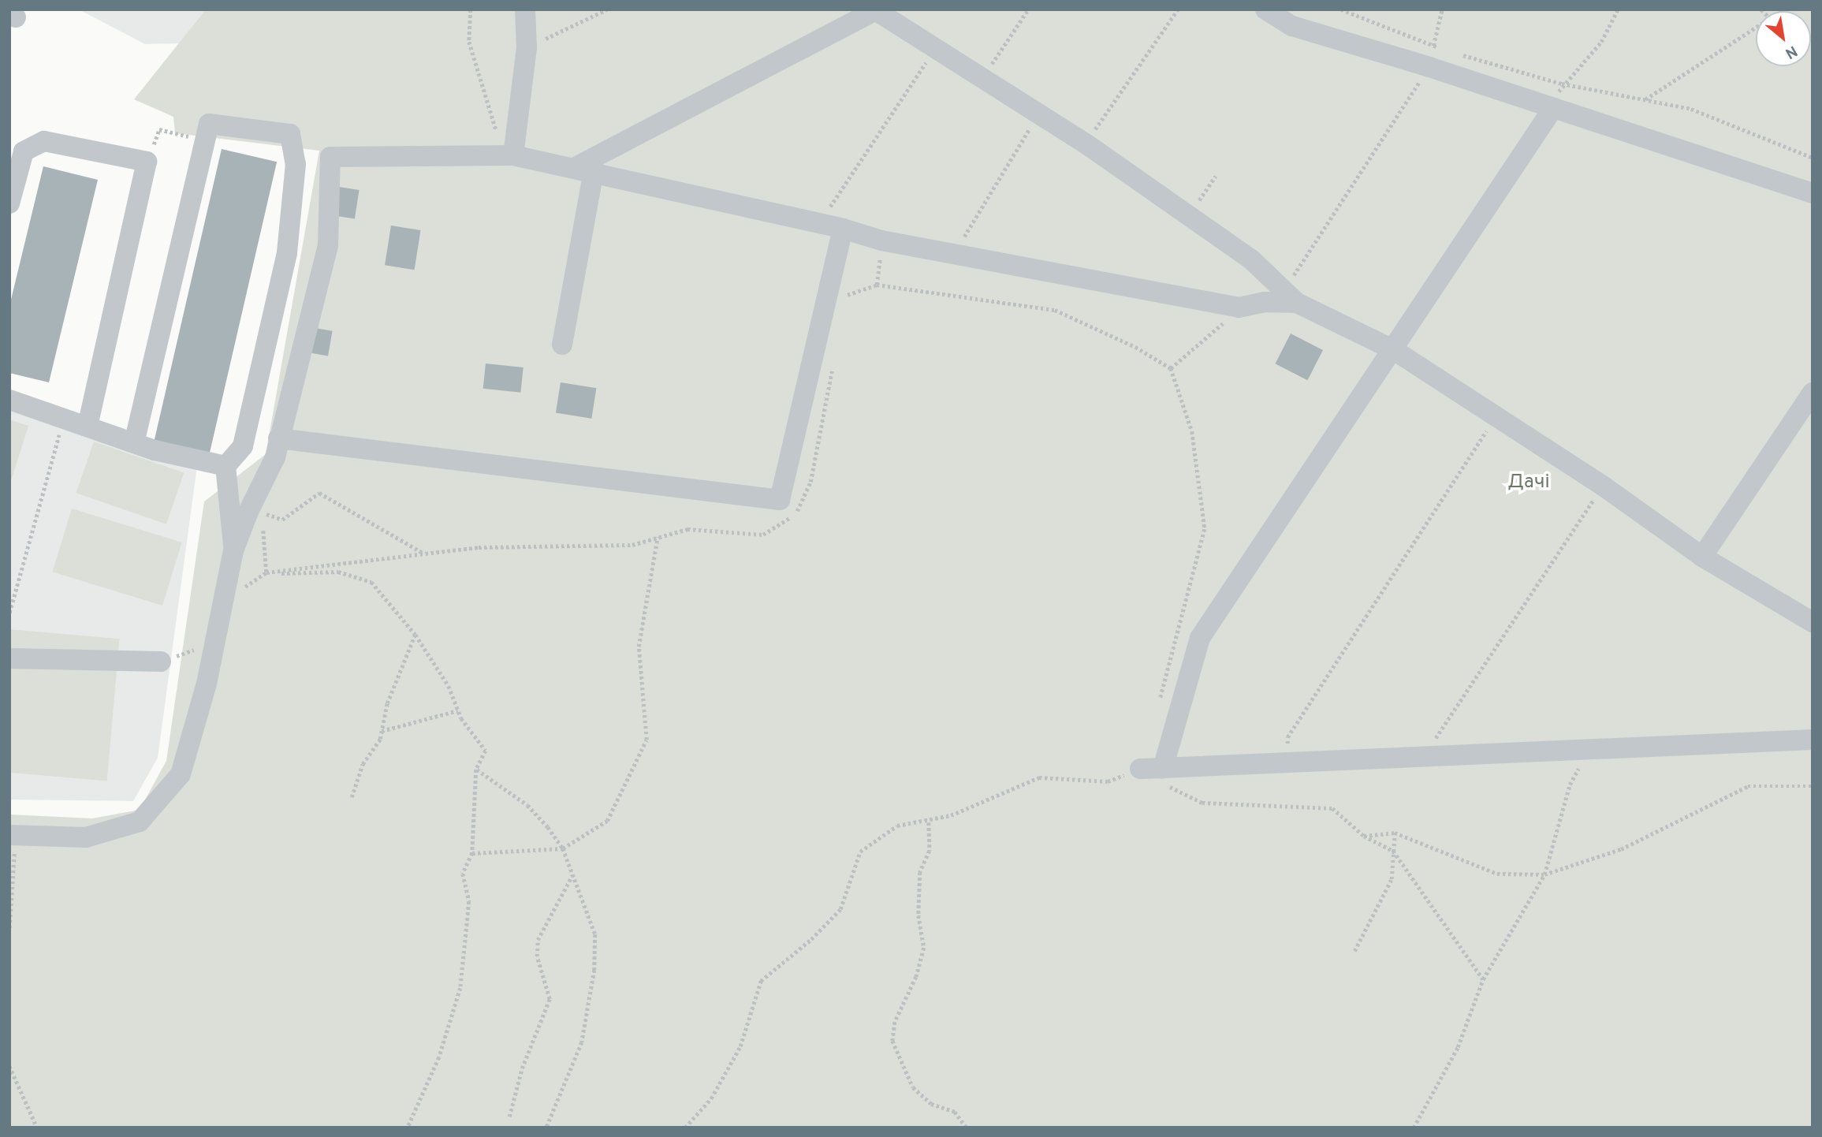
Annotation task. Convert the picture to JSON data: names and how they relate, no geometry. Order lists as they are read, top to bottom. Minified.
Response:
{"parks":["Дачі"],"north":"bottom right"}
